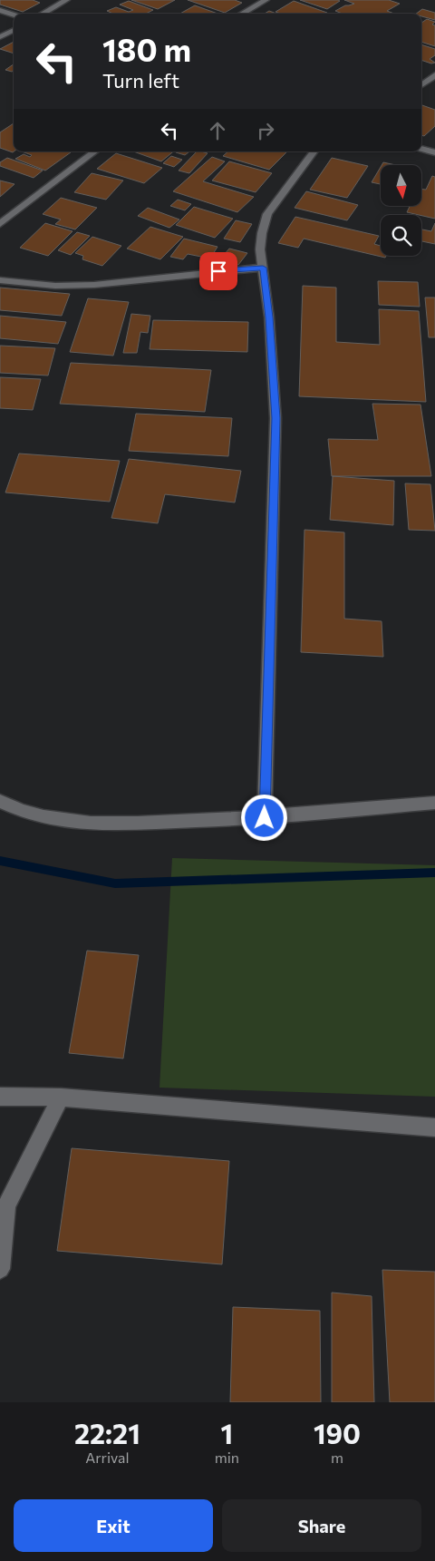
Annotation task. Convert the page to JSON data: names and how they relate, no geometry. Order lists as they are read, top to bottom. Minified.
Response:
{"north":"bottom","page":{"turn":["180 m","Turn left"],"eta":["22:21","Arrival","1","min","190","m"],"buttons":["Exit","Share"]}}
